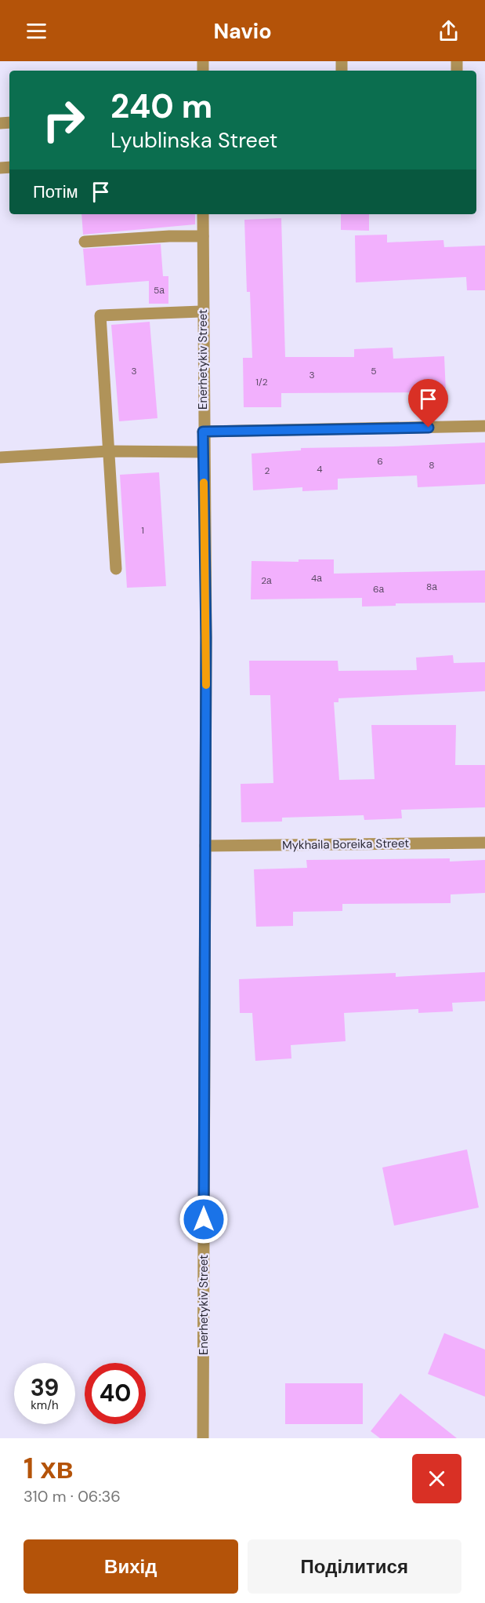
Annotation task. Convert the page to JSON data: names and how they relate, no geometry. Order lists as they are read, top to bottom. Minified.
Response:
{"streets":{"street":["Enerhetykiv Street","Mykhaila Boreika Street"]},"crossings":[["Enerhetykiv Street","Mykhaila Boreika Street"]],"house_numbers":["5а","3","5","3","1/2","6","8","4","2","1","4а","2а","8а","6а"],"page":{"header":"Navio","turn":["240 m","Lyublinska Street"],"then":"Потім","speed":"39 km/h","limit":"40","heading":["1 хв","310 m · 06:36"],"buttons":["Вихід","Поділитися"]}}
